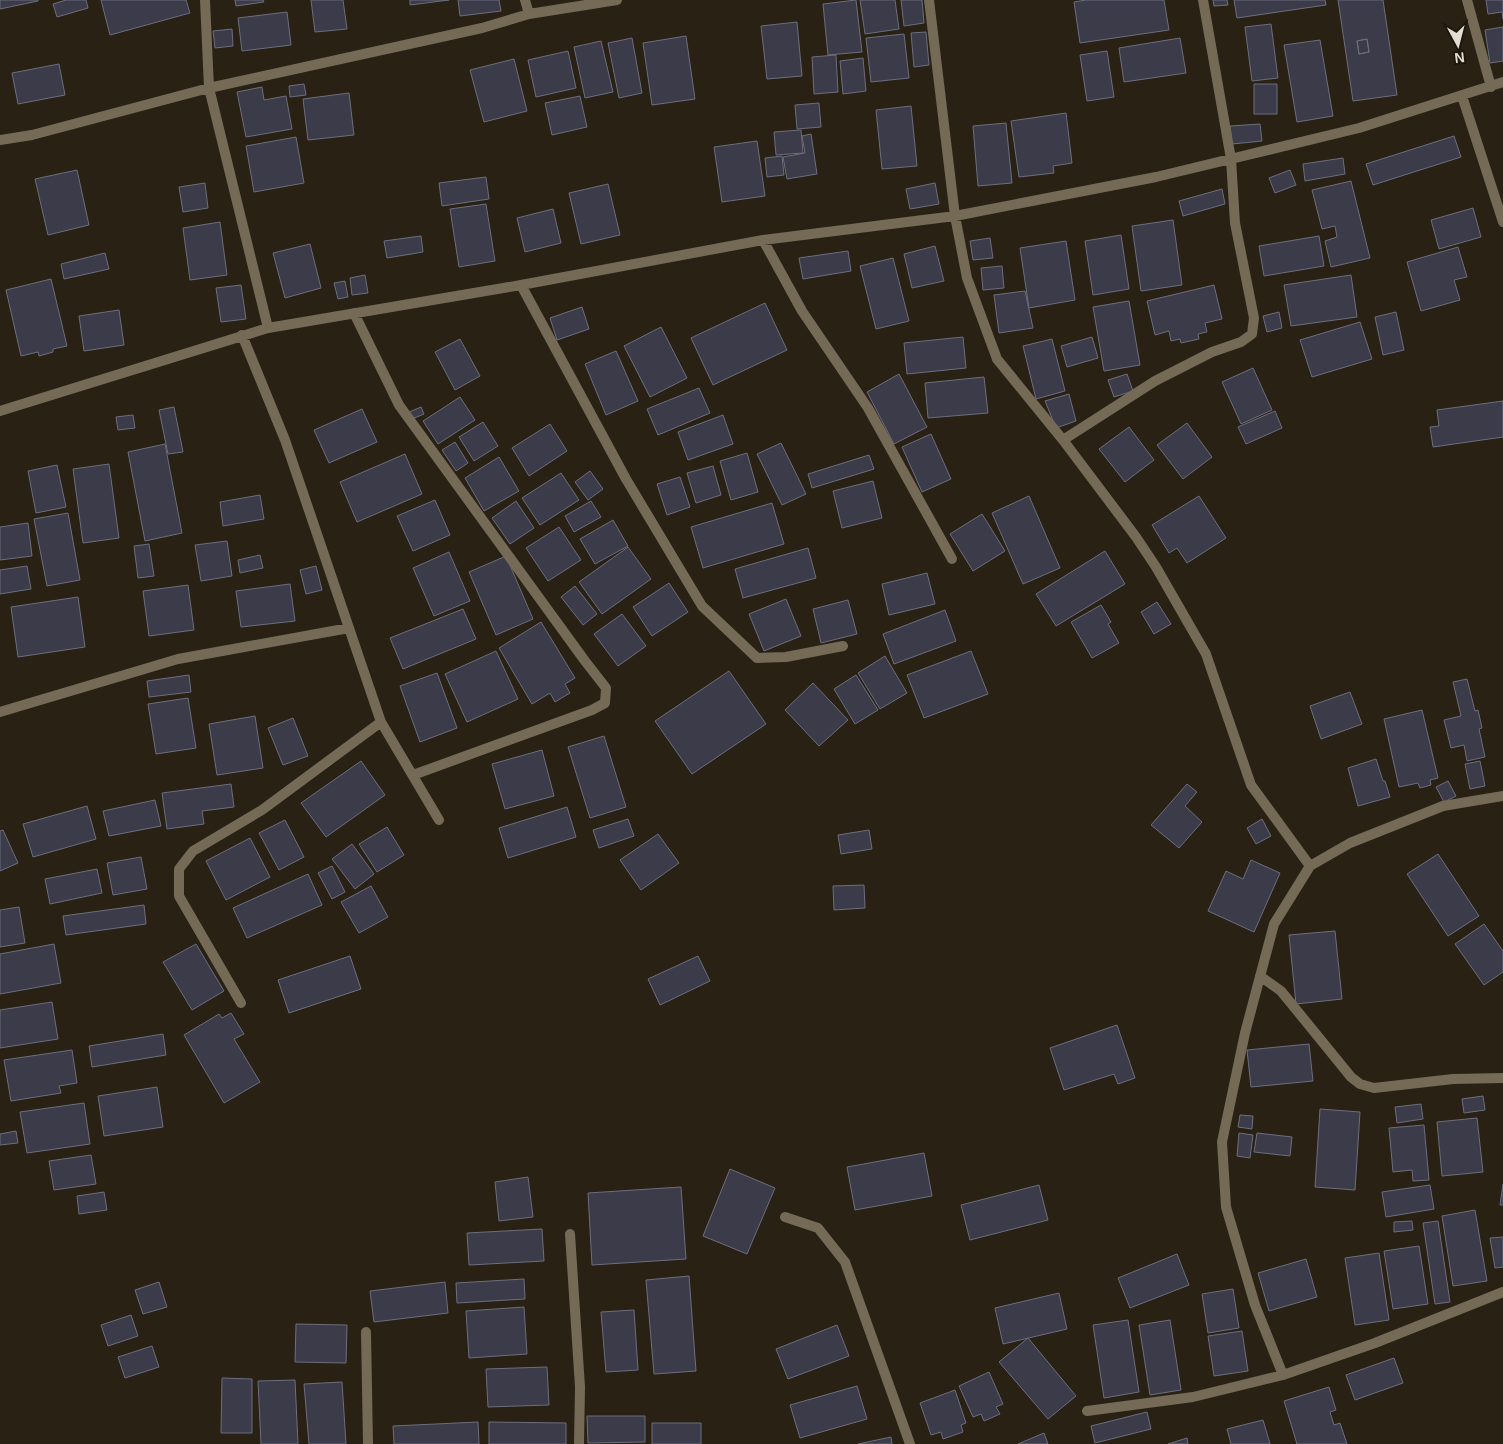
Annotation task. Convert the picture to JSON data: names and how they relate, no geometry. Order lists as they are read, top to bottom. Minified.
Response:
{"north":"bottom"}
